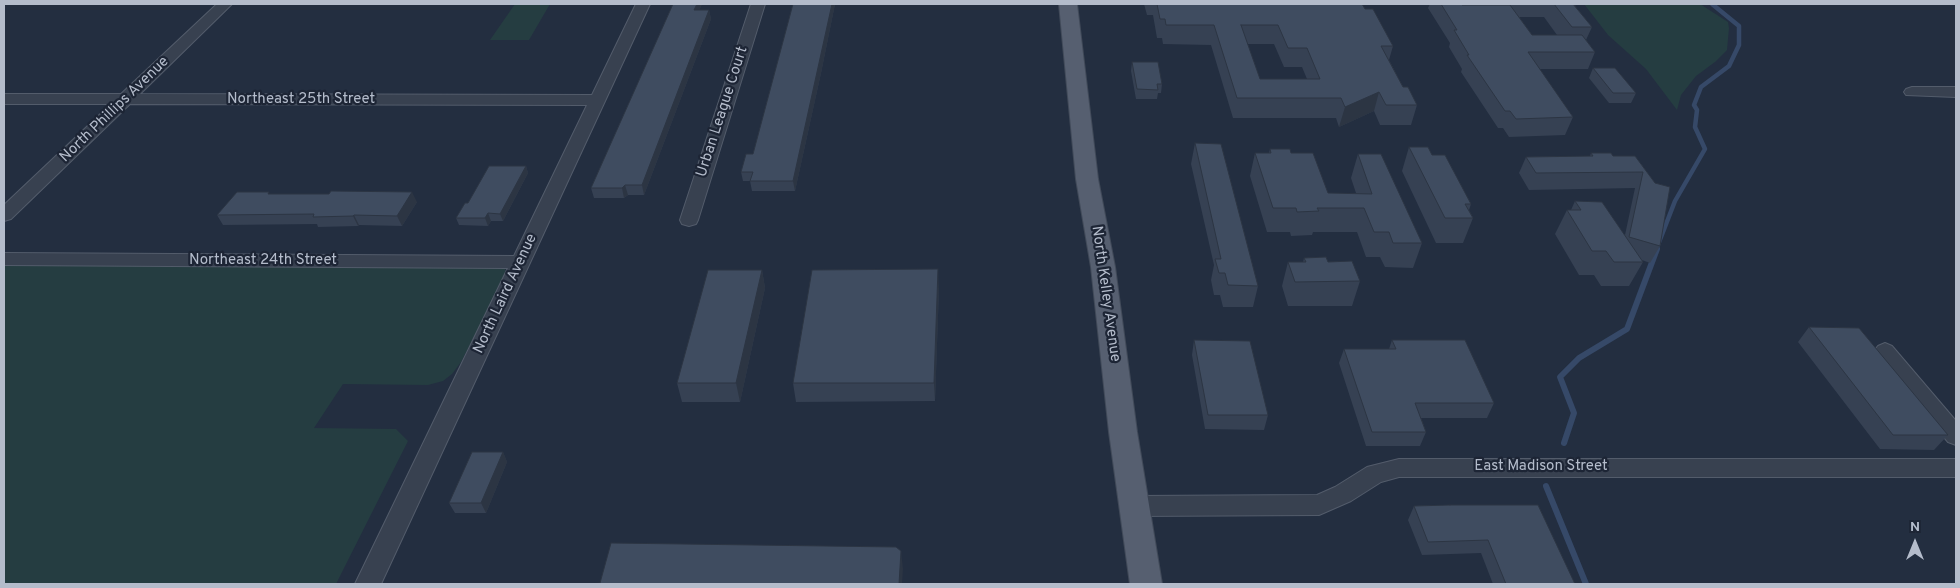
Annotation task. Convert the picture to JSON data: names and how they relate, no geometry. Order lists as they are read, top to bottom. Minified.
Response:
{"streets":{"main road":["North Kelley Avenue"],"street":["Northeast 25th Street","North Phillips Avenue","Urban League Court","Northeast 24th Street","North Laird Avenue","East Madison Street"]},"crossings":[["Northeast 25th Street","North Phillips Avenue"],["Northeast 25th Street","North Laird Avenue"],["Northeast 24th Street","North Laird Avenue"],["North Kelley Avenue","East Madison Street"]],"north":"top"}
